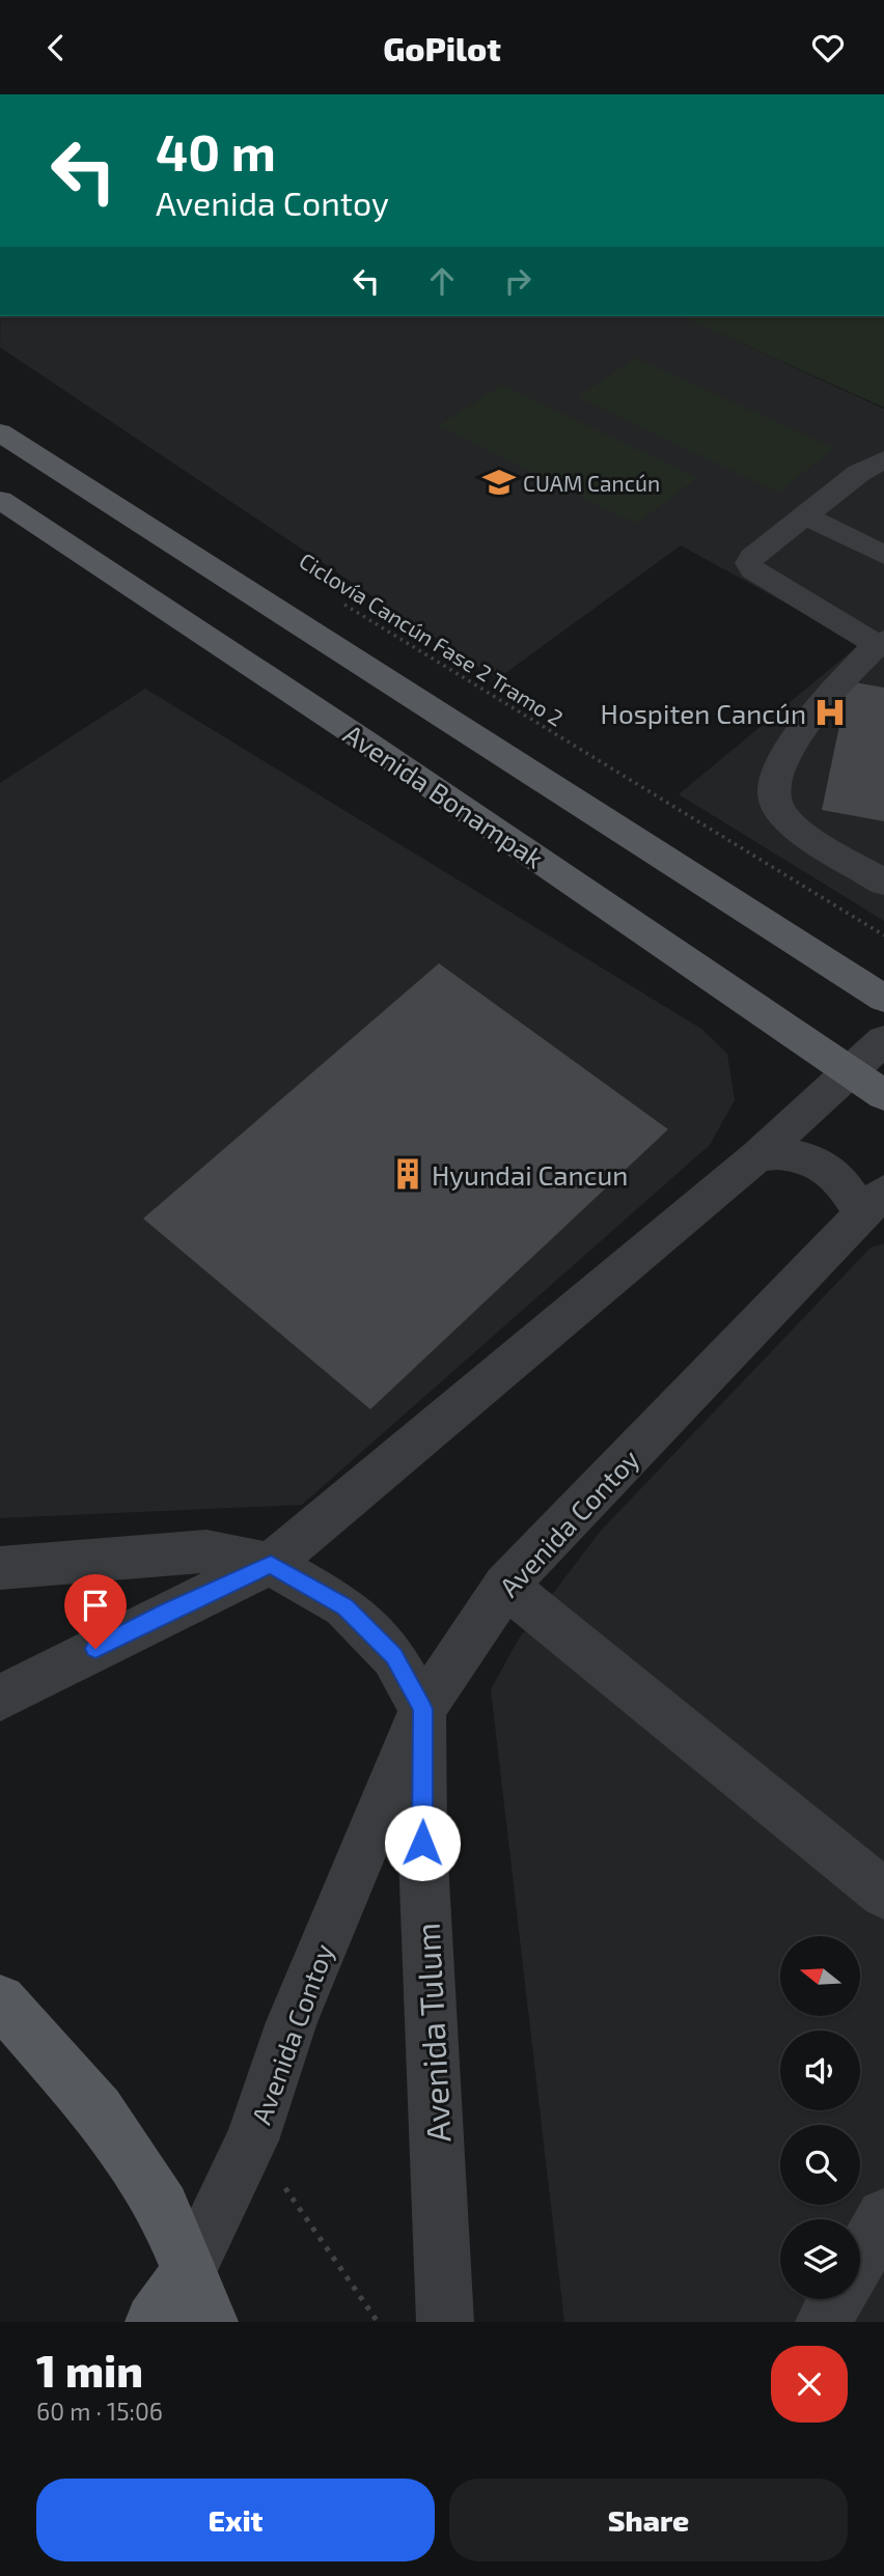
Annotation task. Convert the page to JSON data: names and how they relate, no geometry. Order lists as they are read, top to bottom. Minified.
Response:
{"streets":{"main road":["Avenida Bonampak"],"street":["Avenida Contoy","Avenida Tulum"],"path":["Ciclovía Cancún Fase 2 Tramo 2"]},"crossings":[["Avenida Contoy","Avenida Tulum"]],"places":{"school or university":["CUAM Cancún"],"hospital":["Hospiten Cancún"],"building":["Hyundai Cancun"]},"north":"left","page":{"header":"GoPilot","turn":["40 m","Avenida Contoy"],"heading":["1 min","60 m · 15:06"],"buttons":["Exit","Share"]}}
